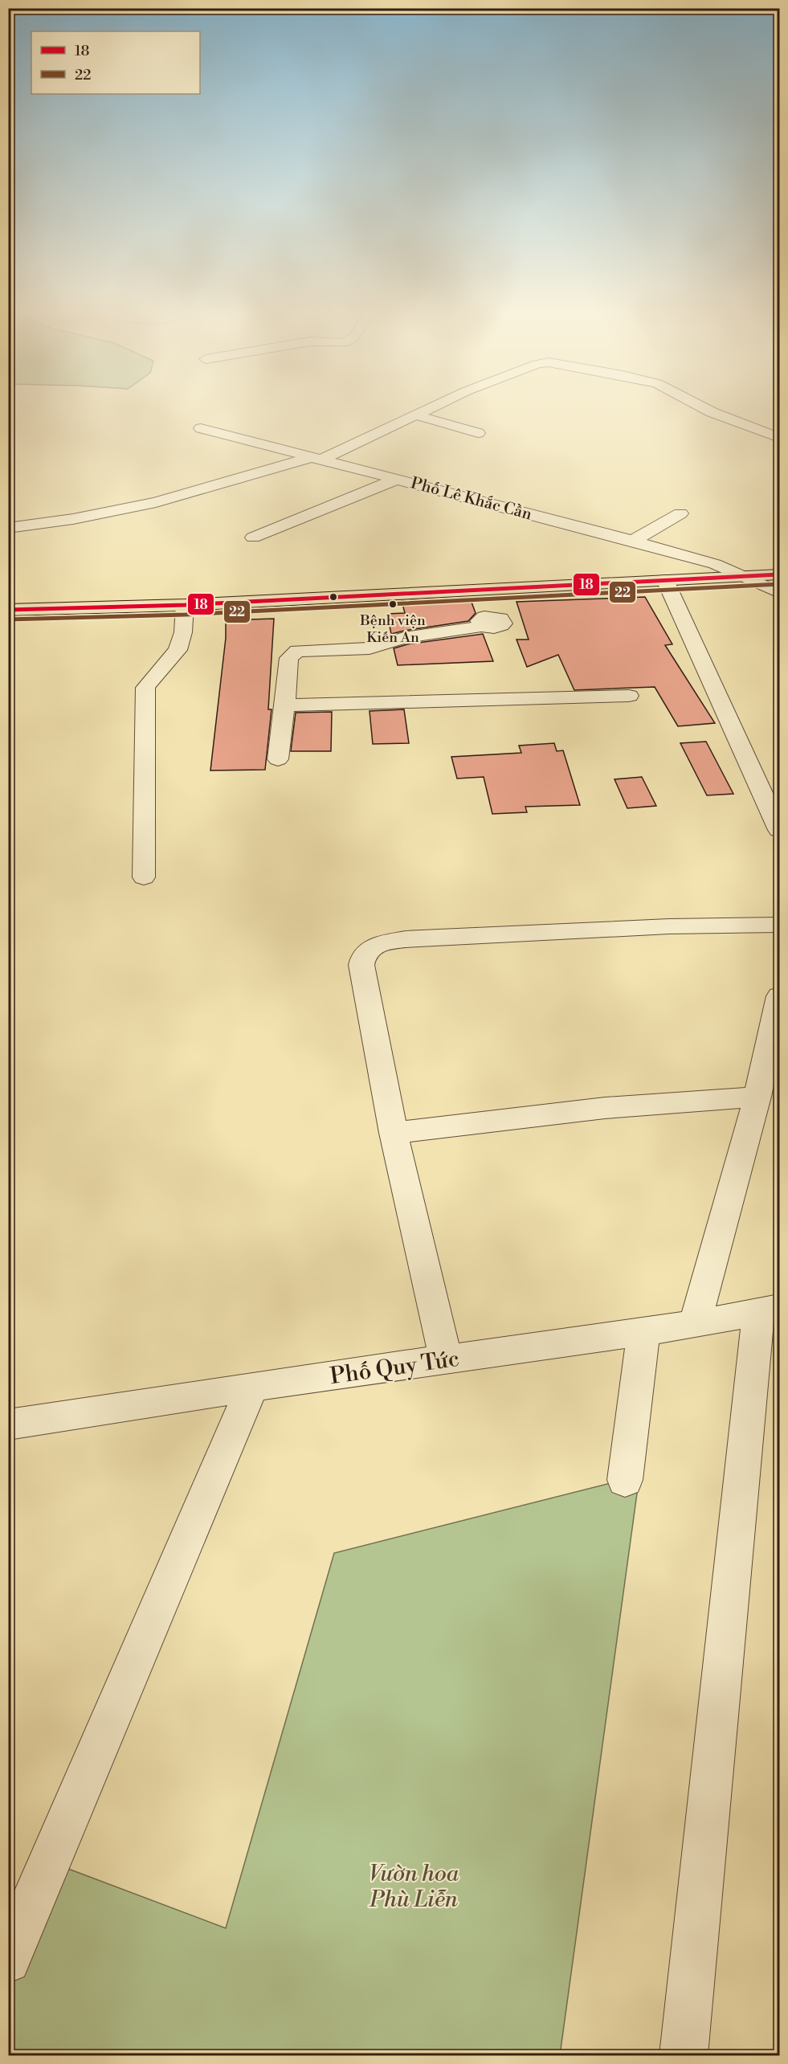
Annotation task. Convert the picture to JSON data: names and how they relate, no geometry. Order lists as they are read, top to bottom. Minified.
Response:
{"streets":{"street":["Phố Lê Khắc Cần","Phố Quy Tức"]},"parks":["Vườn hoa Phù Liễn"],"places":["Bệnh viện Kiến An"],"lines":["transit line 18","transit line 22"],"legend":["18","22"]}
